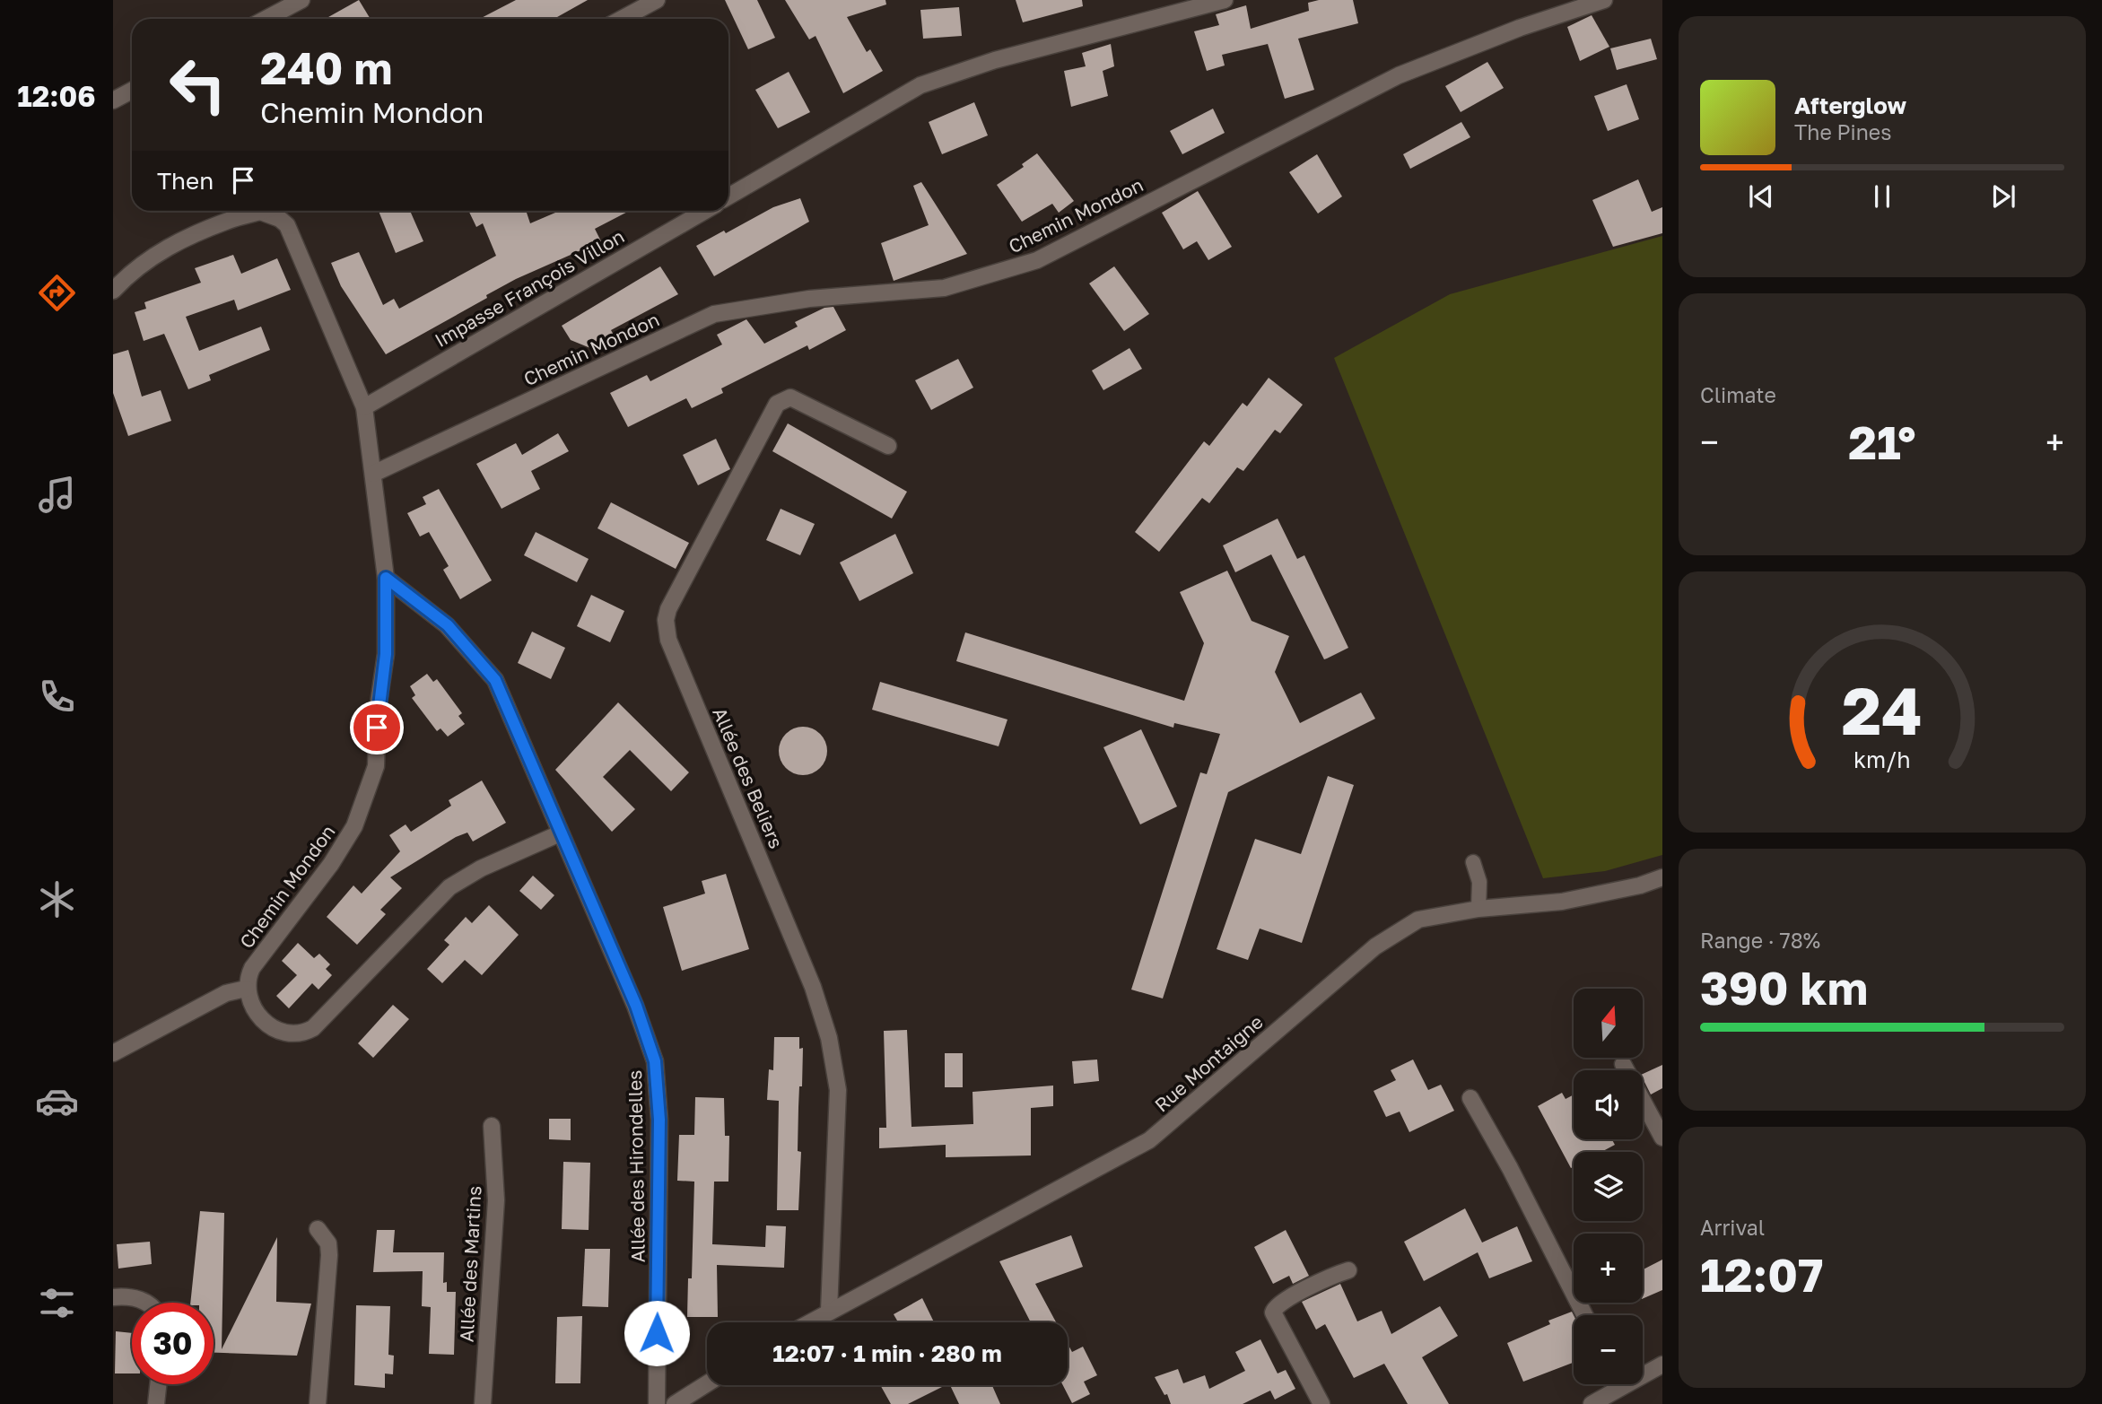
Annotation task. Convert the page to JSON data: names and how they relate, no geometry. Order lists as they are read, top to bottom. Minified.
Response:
{"streets":{"street":["Chemin Mondon","Impasse François Villon","Allée des Beliers","Rue Montaigne","Allée des Hirondelles","Allée des Martins"]},"crossings":[["Chemin Mondon","Impasse François Villon"],["Chemin Mondon","Allée des Hirondelles"],["Allée des Beliers","Rue Montaigne"]],"north":"top","page":{"tabs":"12:06","turn":["240 m","Chemin Mondon"],"song":["Afterglow","The Pines"],"then":"Then","tile":["Climate",["Range · 78%","390 km"],["Arrival","12:07"]],"heat":["−","21°","+"],"map_buttons":["+","−"],"limit":"30","trip":"12:07 · 1 min · 280 m","gauge":["24","km/h"]}}
